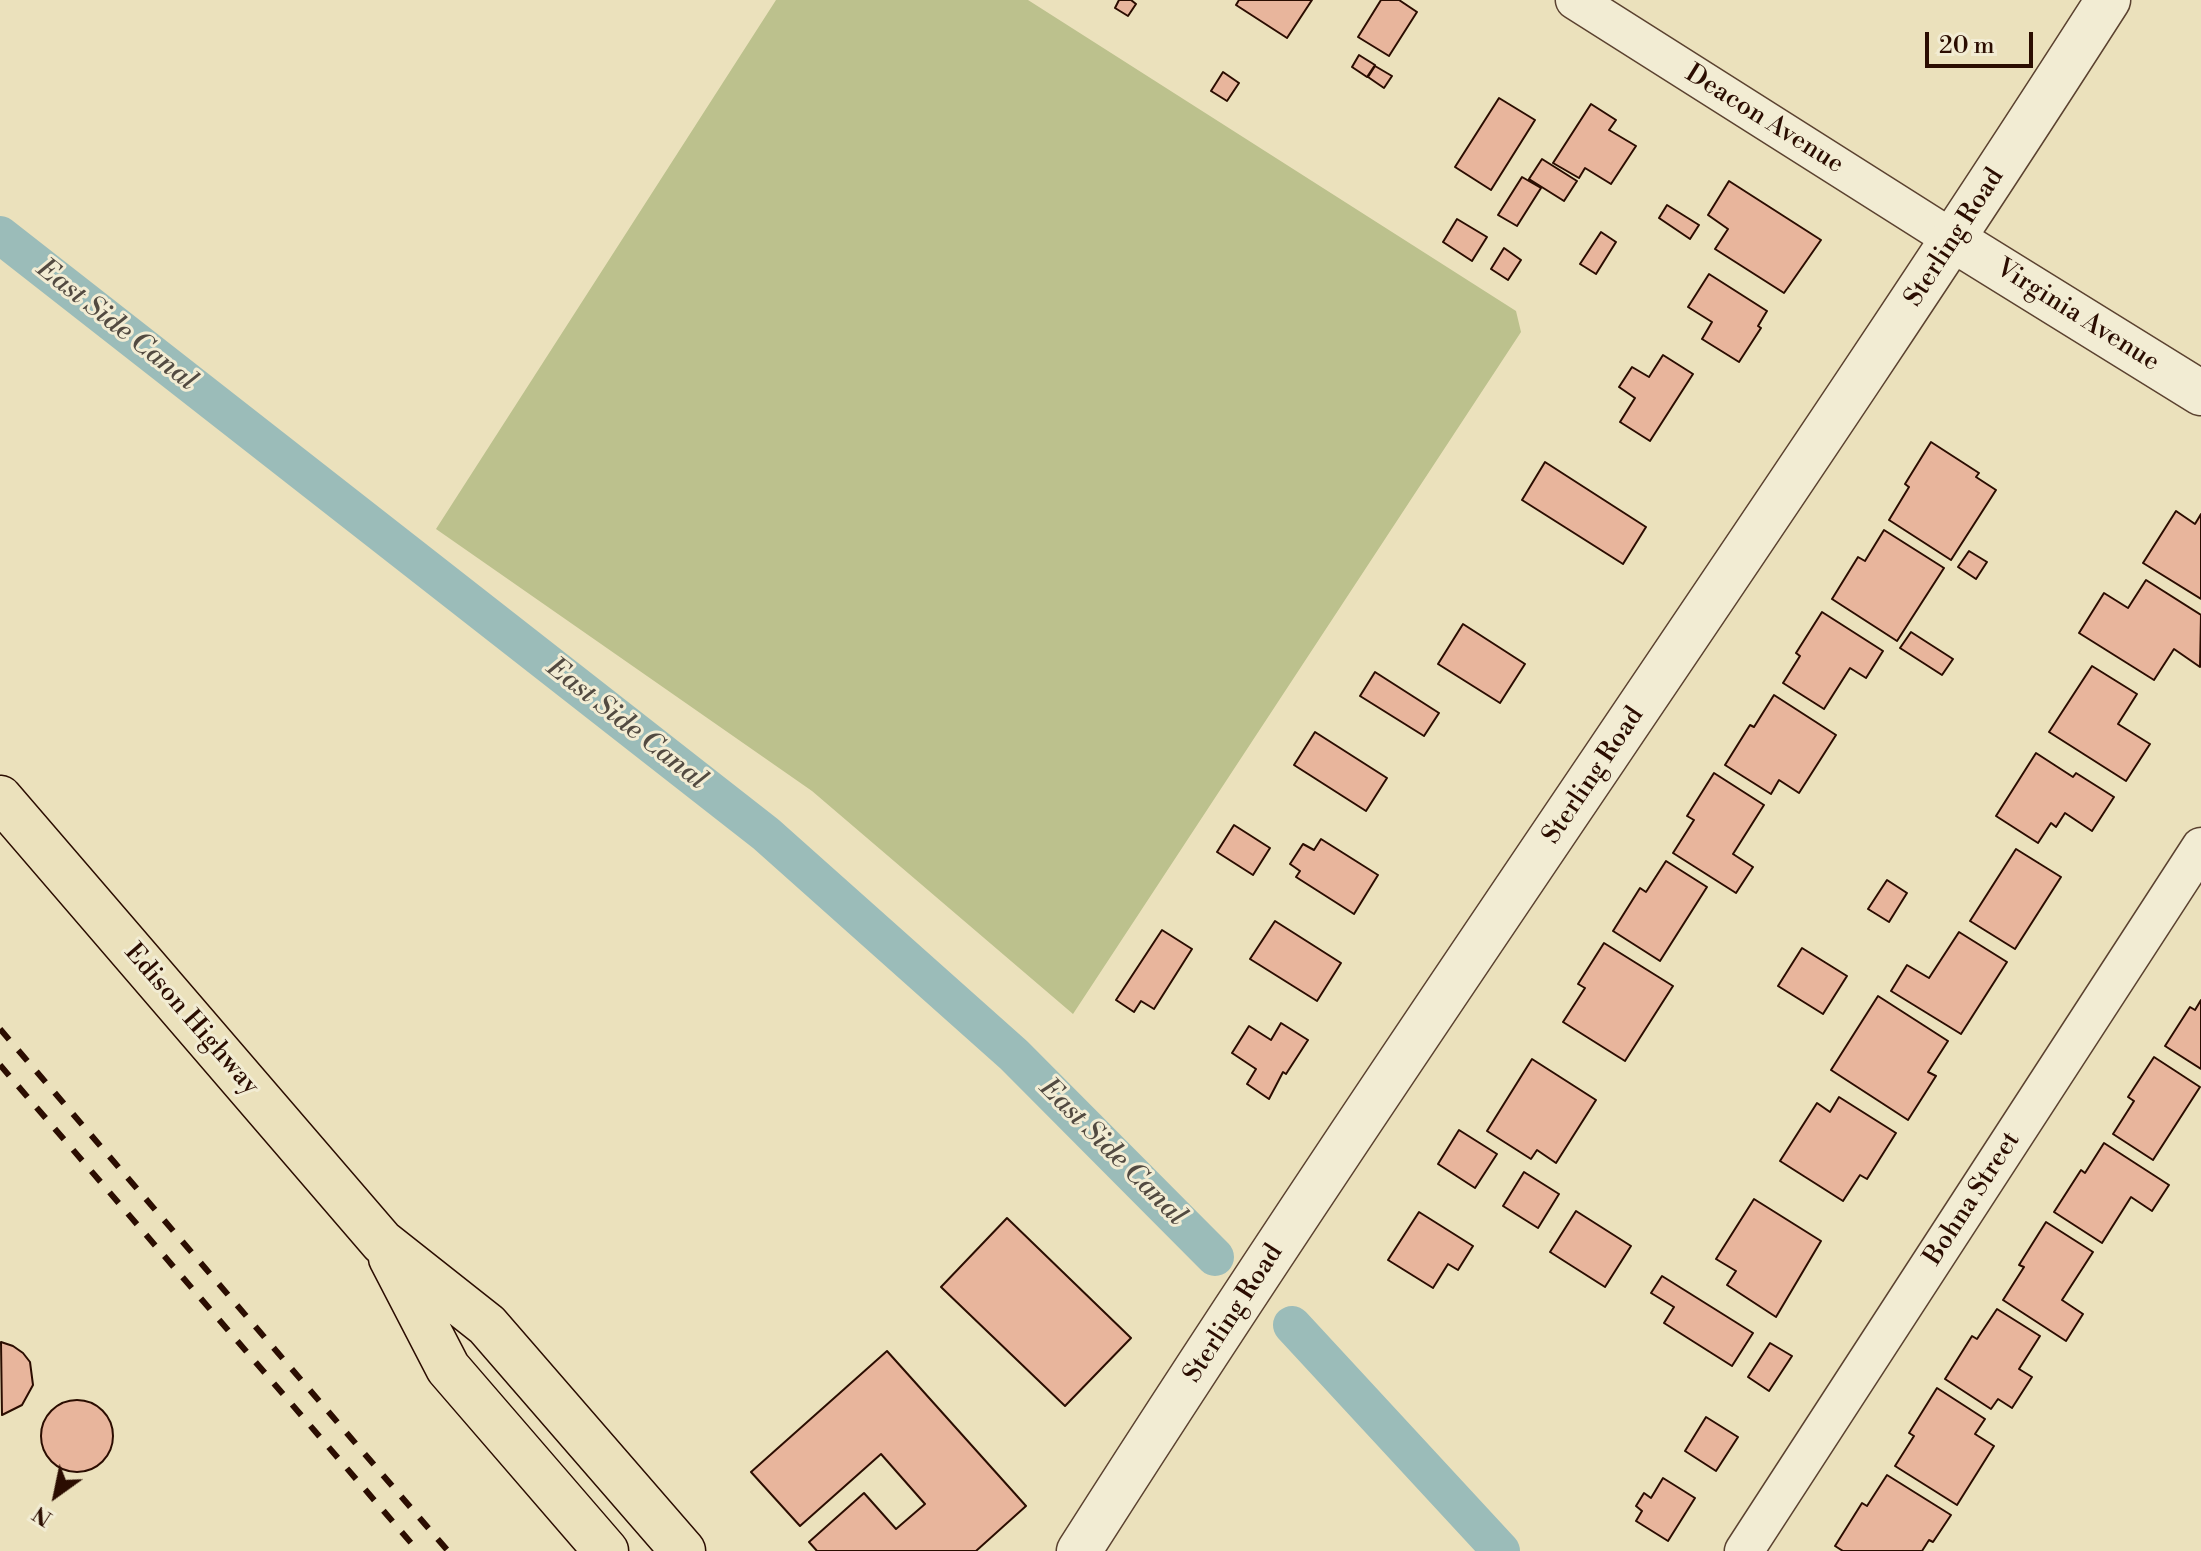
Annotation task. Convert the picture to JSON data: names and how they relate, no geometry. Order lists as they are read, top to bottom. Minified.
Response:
{"streets":{"main road":["Edison Highway"],"street":["Deacon Avenue","Sterling Road","Virginia Avenue","Bohna Street"]},"crossings":[["Deacon Avenue","Sterling Road"],["Deacon Avenue","Virginia Avenue"],["Sterling Road","Virginia Avenue"]],"water":["East Side Canal"],"scale_bar":"20 m","north":"bottom left"}
